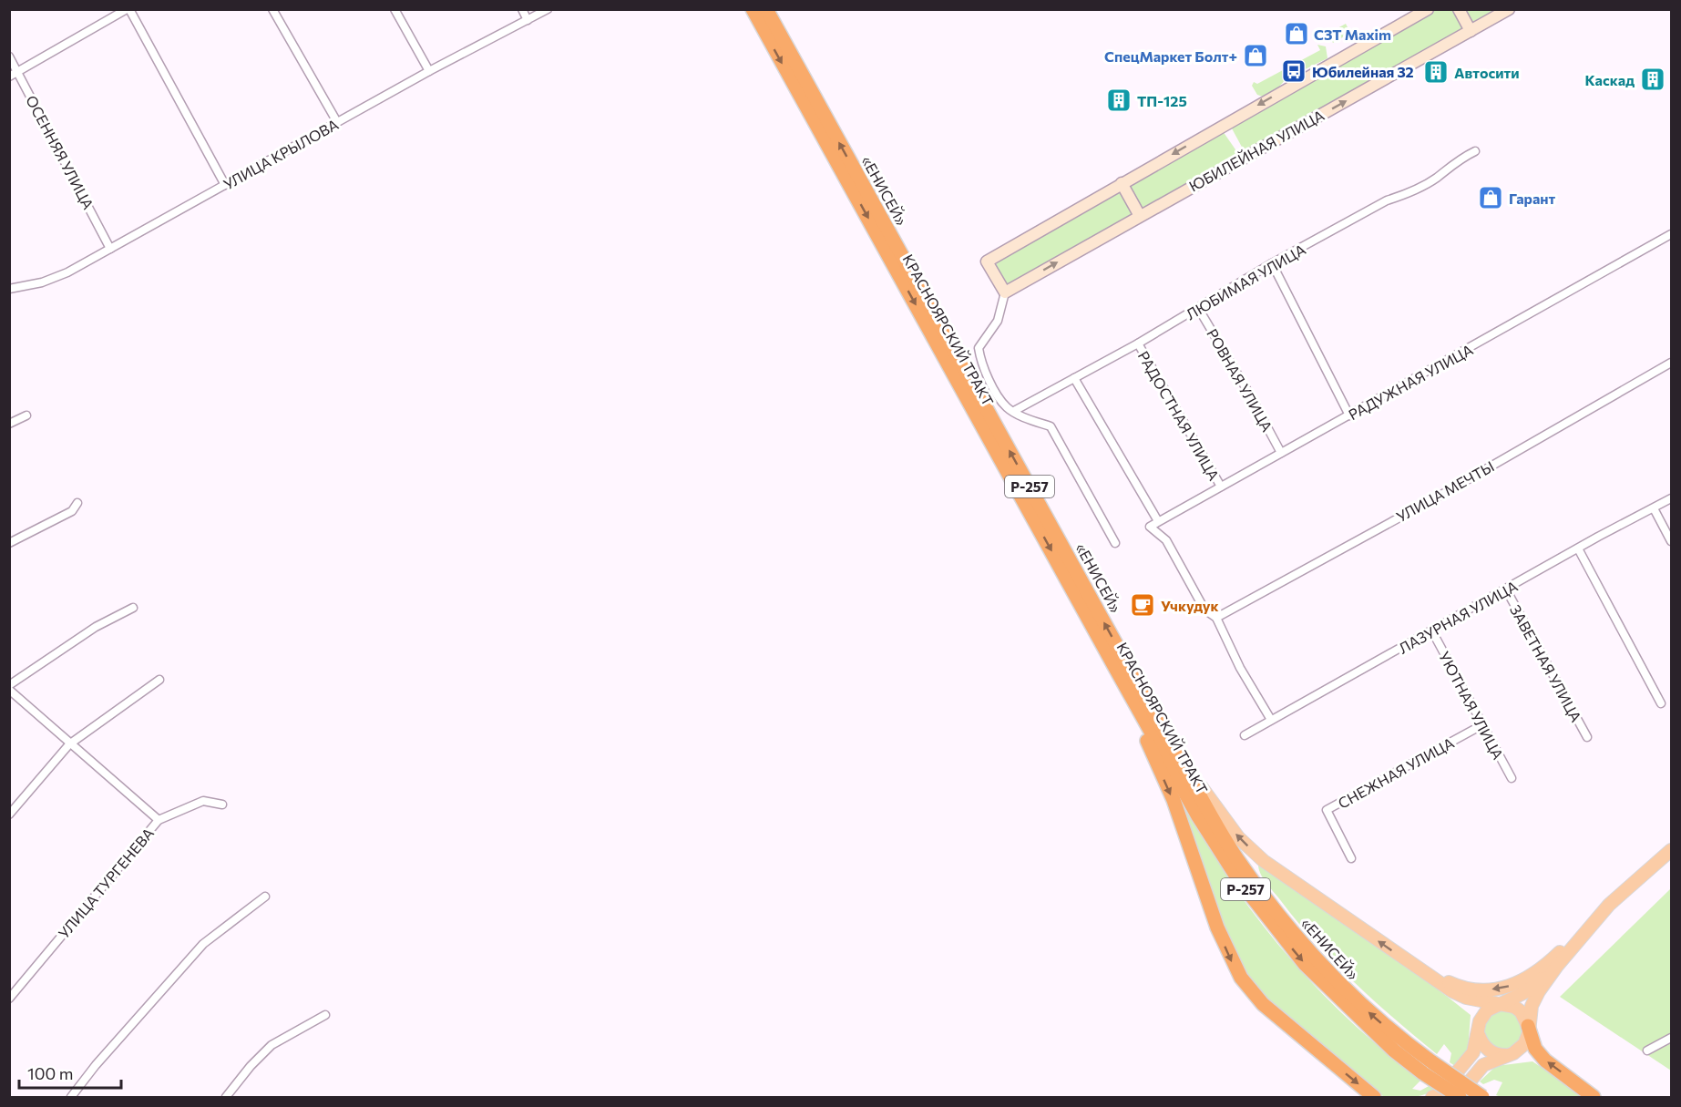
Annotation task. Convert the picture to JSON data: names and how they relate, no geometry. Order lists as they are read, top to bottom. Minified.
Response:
{"streets":{"highway":["«ЕНИСЕЙ»","КРАСНОЯРСКИЙ ТРАКТ","Р-257"],"main road":["ЮБИЛЕЙНАЯ УЛИЦА"],"street":["ОСЕННЯЯ УЛИЦА","УЛИЦА КРЫЛОВА","ЛЮБИМАЯ УЛИЦА","РОВНАЯ УЛИЦА","РАДУЖНАЯ УЛИЦА","РАДОСТНАЯ УЛИЦА","УЛИЦА МЕЧТЫ","ЛАЗУРНАЯ УЛИЦА","ЗАВЕТНАЯ УЛИЦА","УЮТНАЯ УЛИЦА","СНЕЖНАЯ УЛИЦА","УЛИЦА ТУРГЕНЕВА"]},"crossings":[["ОСЕННЯЯ УЛИЦА","УЛИЦА КРЫЛОВА"],["«ЕНИСЕЙ»","КРАСНОЯРСКИЙ ТРАКТ"],["ЛЮБИМАЯ УЛИЦА","РОВНАЯ УЛИЦА"],["ЛЮБИМАЯ УЛИЦА","РАДОСТНАЯ УЛИЦА"],["РОВНАЯ УЛИЦА","РАДУЖНАЯ УЛИЦА"],["РАДУЖНАЯ УЛИЦА","РАДОСТНАЯ УЛИЦА"],["РАДУЖНАЯ УЛИЦА","УЛИЦА МЕЧТЫ"],["ЛАЗУРНАЯ УЛИЦА","ЗАВЕТНАЯ УЛИЦА"],["ЛАЗУРНАЯ УЛИЦА","УЮТНАЯ УЛИЦА"],["УЮТНАЯ УЛИЦА","СНЕЖНАЯ УЛИЦА"]],"places":{"shop":["СЗТ Maxim","СпецМаркет Болт+","Гарант"],"bus stop":["Юбилейная 32"],"building":["Автосити","Каскад","ТП-125"],"cafe":["Учкудук"]},"scale_bar":"100 m"}
